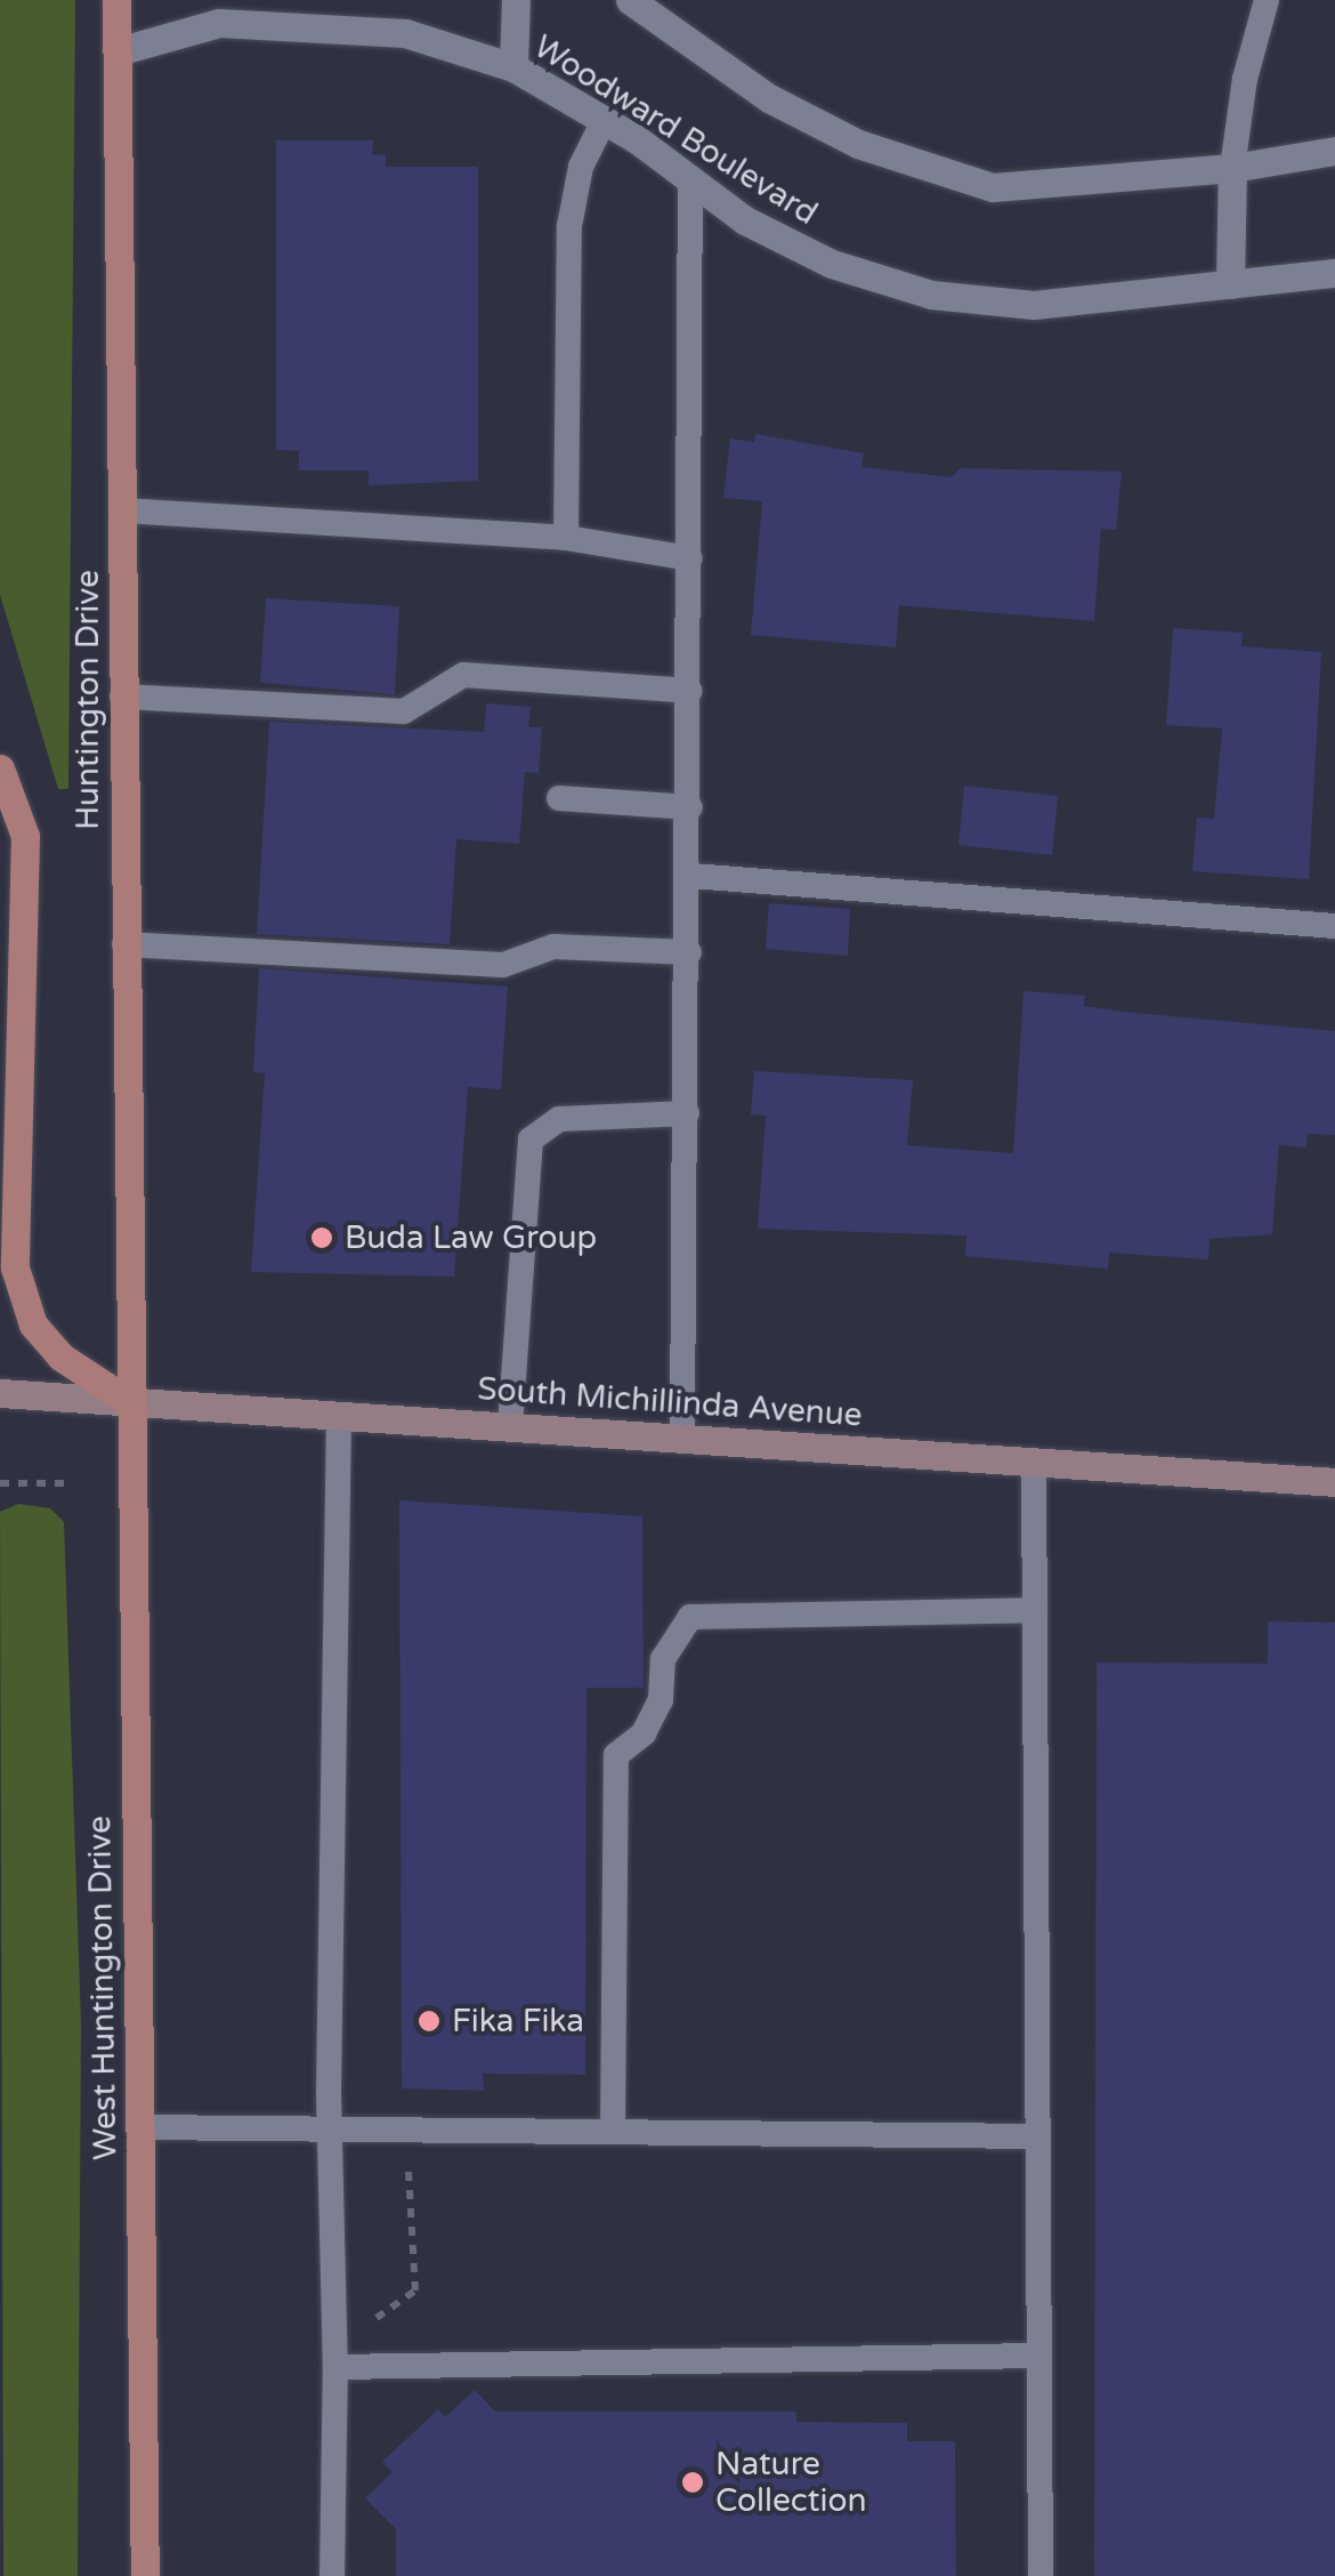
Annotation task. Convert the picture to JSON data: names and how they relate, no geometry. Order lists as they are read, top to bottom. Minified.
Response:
{"streets":{"main road":["Huntington Drive","South Michillinda Avenue","West Huntington Drive"],"street":["Woodward Boulevard"]},"crossings":[["Woodward Boulevard","Huntington Drive"],["Huntington Drive","South Michillinda Avenue"],["Huntington Drive","West Huntington Drive"],["South Michillinda Avenue","West Huntington Drive"]],"places":["Buda Law Group","Fika Fika","Nature Collection"]}
